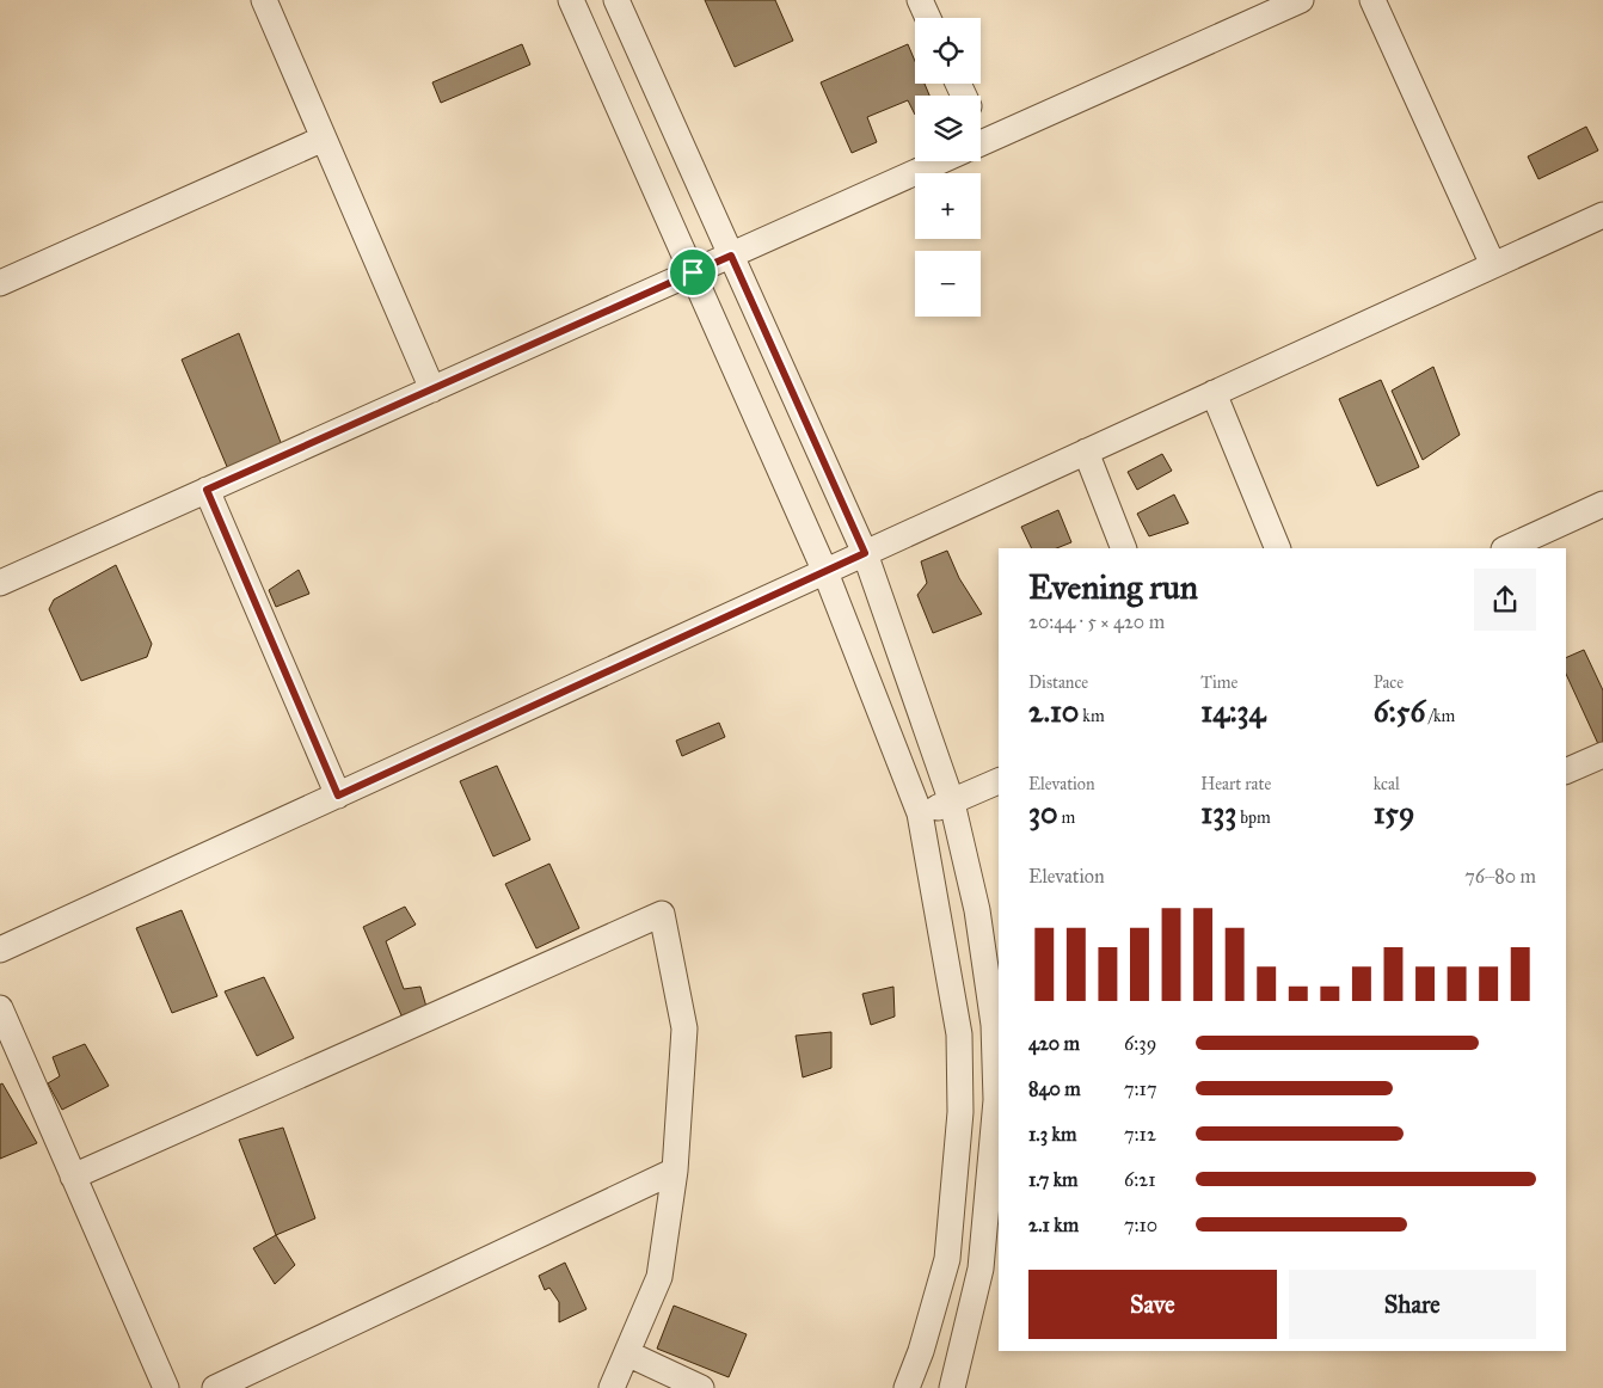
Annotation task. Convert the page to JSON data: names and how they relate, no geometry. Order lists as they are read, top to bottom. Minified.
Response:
{"page":{"map_buttons":["+","−"],"heading":["Evening run","20:44 · 5 × 420 m"],"stats":[["Distance","2.10 km"],["Time","14:34"],["Pace","6:56 /km"],["Elevation","30 m"],["Heart rate","133 bpm"],["kcal","159"]],"chart":["Elevation","76–80 m"],"list":[{"name":"420 m","note":"6:39"},{"name":"840 m","note":"7:17"},{"name":"1.3 km","note":"7:12"},{"name":"1.7 km","note":"6:21"},{"name":"2.1 km","note":"7:10"}],"buttons":["Save","Share"]}}
